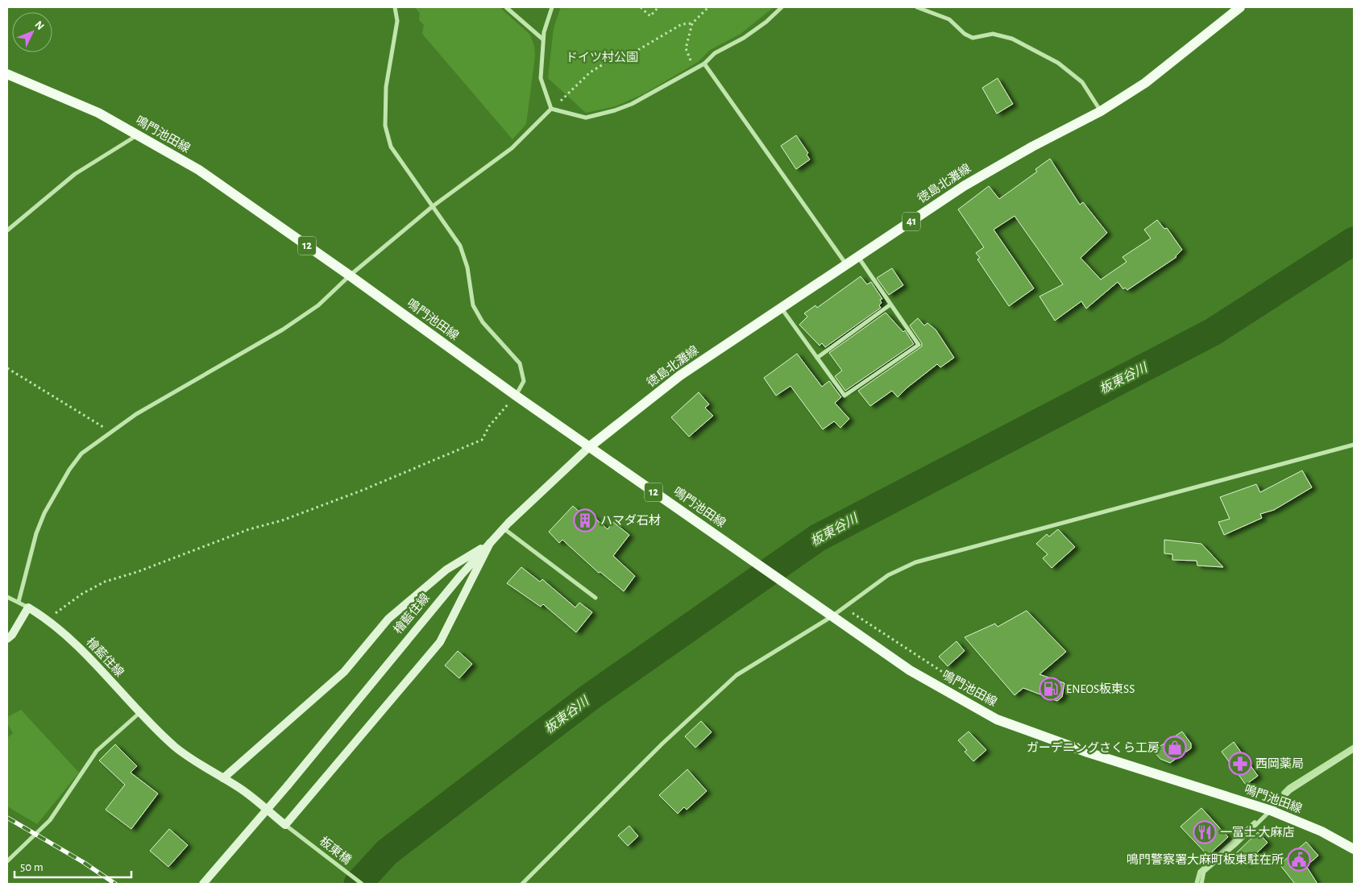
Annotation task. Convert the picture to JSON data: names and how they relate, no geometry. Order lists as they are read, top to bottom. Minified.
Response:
{"streets":{"main road":["鳴門池田線","徳島北灘線","41","12","檜藍住線"],"street":["板東橋"]},"crossings":[["鳴門池田線","徳島北灘線"],["鳴門池田線","檜藍住線"],["徳島北灘線","檜藍住線"],["檜藍住線","板東橋"]],"water":["板東谷川"],"parks":["ドイツ村公園"],"places":{"building":["ハマダ石材"],"fuel station":["ENEOS板東SS"],"shop":["ガーデニングさくら工房"],"pharmacy":["西岡薬局"],"restaurant":["一冨士 大麻店"],"public building":["鳴門警察署大麻町板東駐在所"]},"scale_bar":"50 m","north":"top right"}
